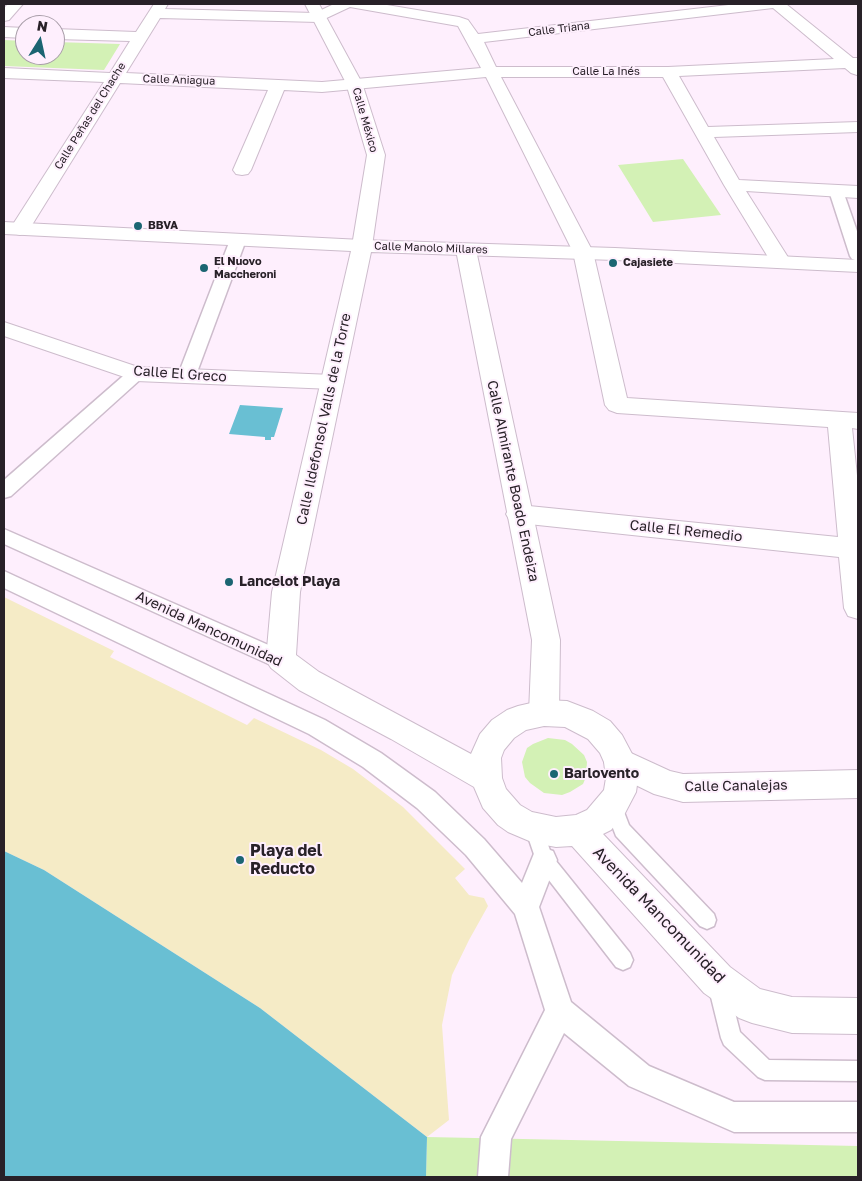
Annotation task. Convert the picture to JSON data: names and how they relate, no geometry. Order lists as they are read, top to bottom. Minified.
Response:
{"streets":{"street":["Calle Triana","Calle La Inés","Calle Aniagua","Calle Peñas del Chache","Calle México","Calle Manolo Millares","Calle El Greco","Calle Ildefonsol Valls de la Torre","Calle Almirante Boado Endeiza","Calle El Remedio","Avenida Mancomunidad","Calle Canalejas"]},"crossings":[["Calle La Inés","Calle Aniagua"],["Calle La Inés","Calle México"],["Calle Aniagua","Calle Peñas del Chache"],["Calle Aniagua","Calle México"],["Calle Peñas del Chache","Calle Manolo Millares"],["Calle México","Calle Manolo Millares"],["Calle México","Calle Ildefonsol Valls de la Torre"],["Calle Manolo Millares","Calle Ildefonsol Valls de la Torre"],["Calle Manolo Millares","Calle Almirante Boado Endeiza"],["Calle El Greco","Calle Ildefonsol Valls de la Torre"],["Calle Ildefonsol Valls de la Torre","Avenida Mancomunidad"],["Calle Almirante Boado Endeiza","Calle El Remedio"],["Calle Almirante Boado Endeiza","Avenida Mancomunidad"],["Calle Almirante Boado Endeiza","Calle Canalejas"],["Avenida Mancomunidad","Calle Canalejas"]],"places":["BBVA","Cajasiete","El Nuovo Maccheroni","Lancelot Playa","Barlovento","Playa del Reducto"],"north":"top"}
